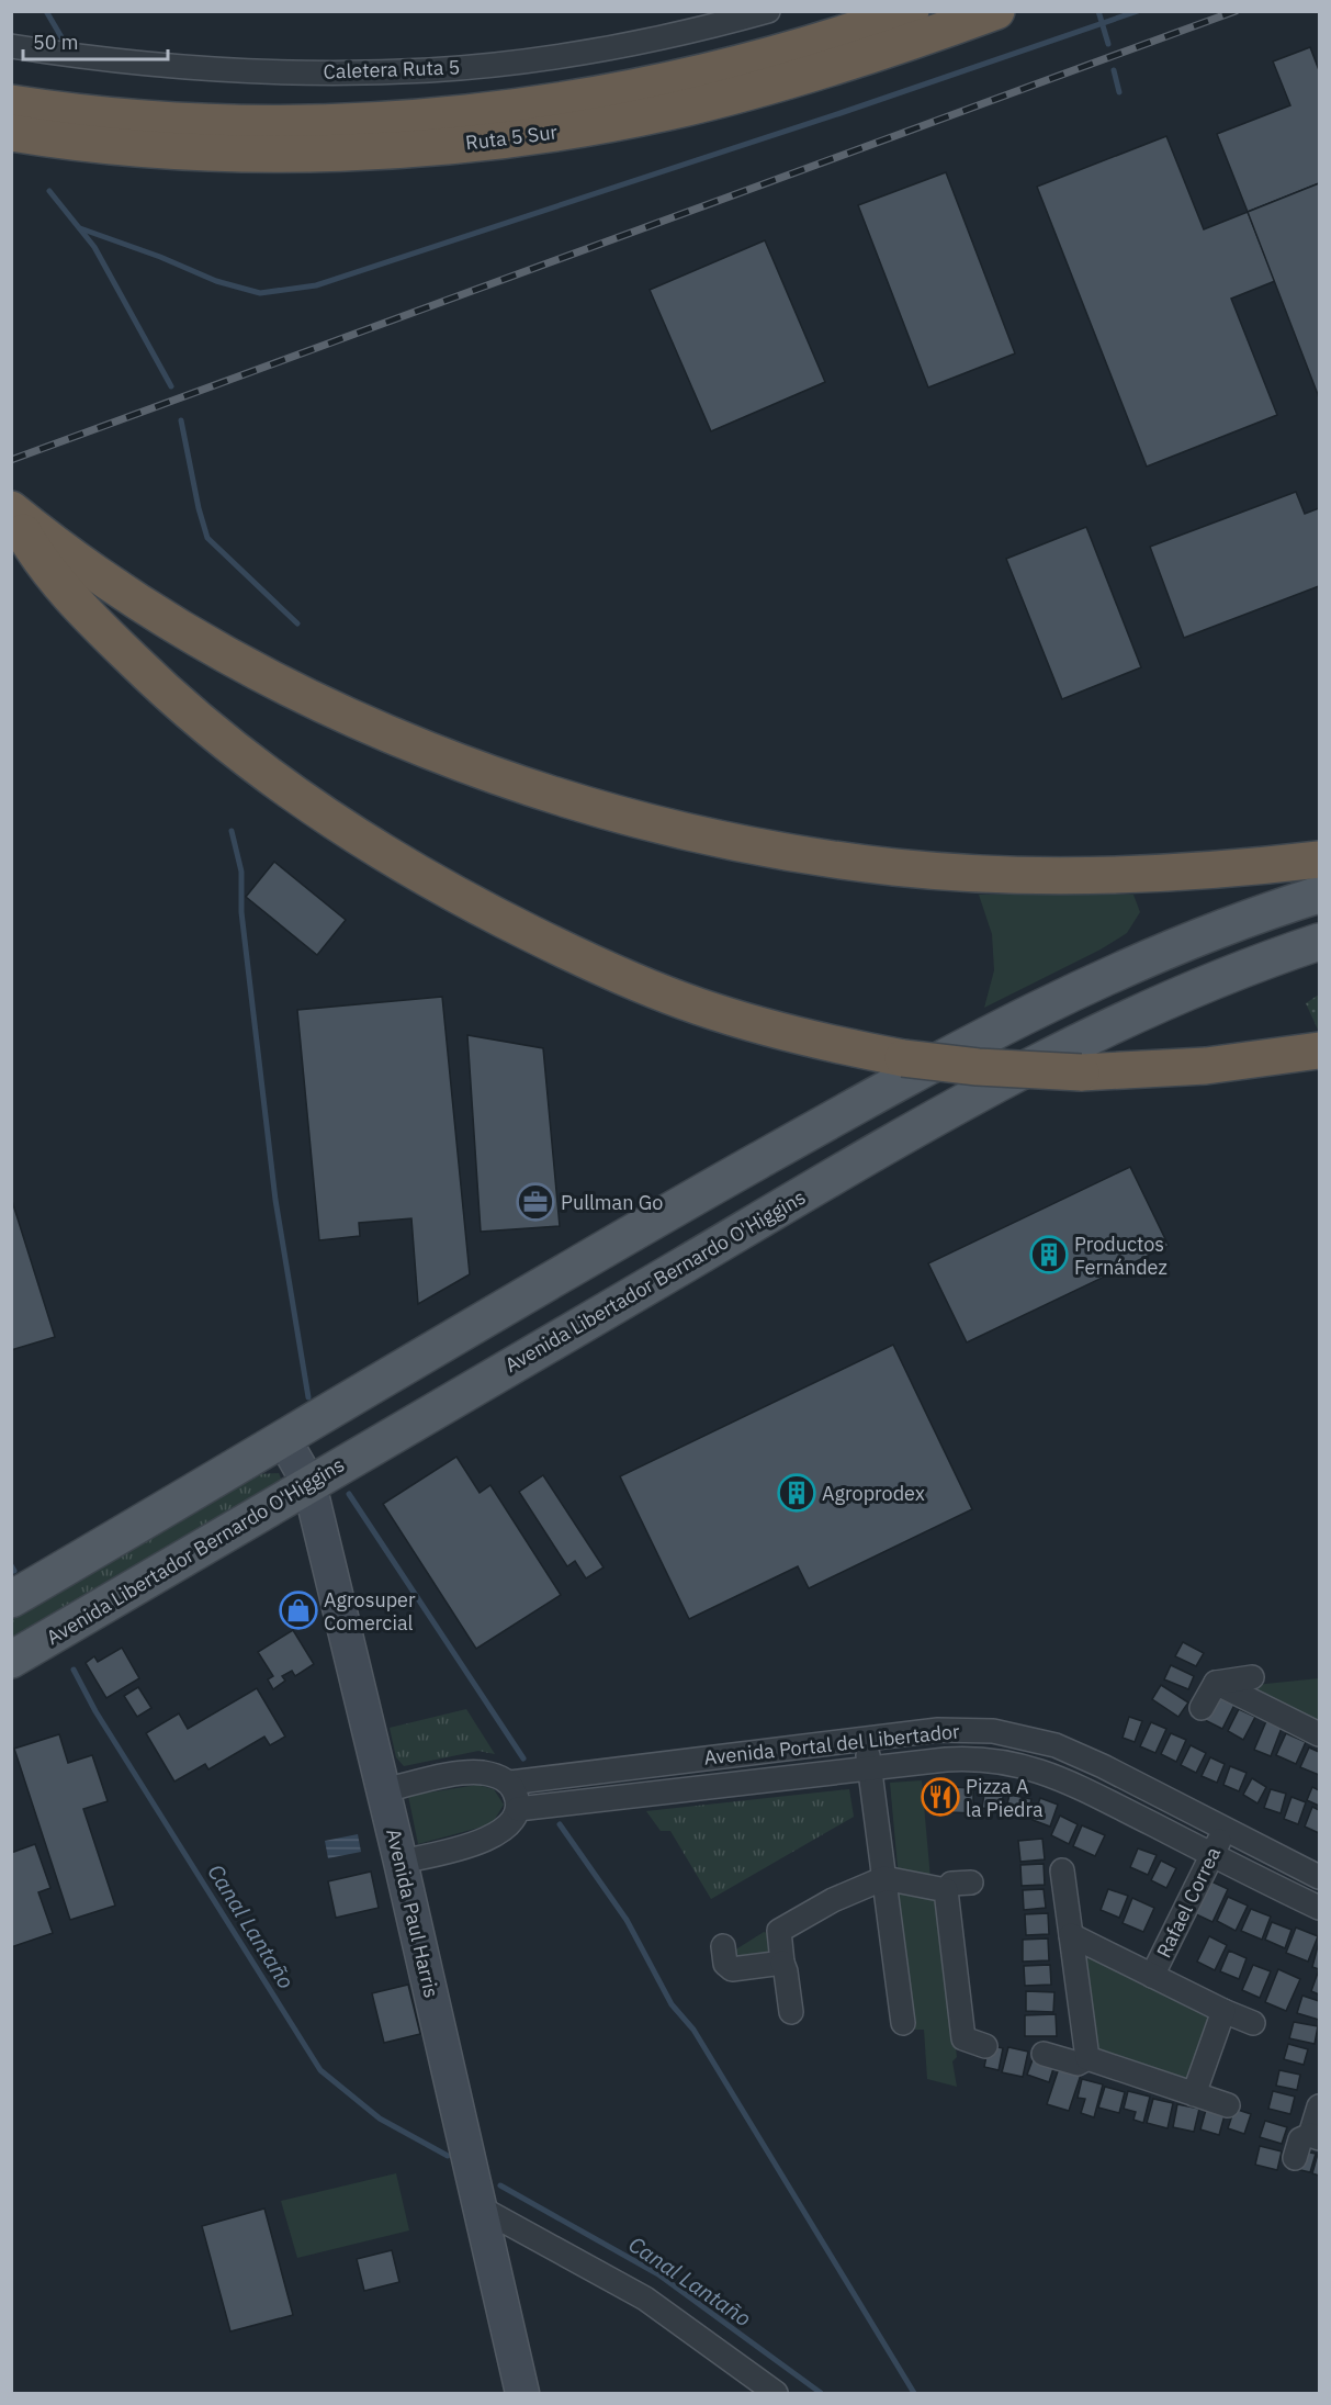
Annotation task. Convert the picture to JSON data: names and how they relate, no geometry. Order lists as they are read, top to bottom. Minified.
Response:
{"streets":{"highway":["Ruta 5 Sur"],"main road":["Avenida Libertador Bernardo O'Higgins","Avenida Paul Harris"],"street":["Caletera Ruta 5","Avenida Portal del Libertador","Rafael Correa"]},"crossings":[["Avenida Libertador Bernardo O'Higgins","Avenida Paul Harris"],["Avenida Portal del Libertador","Rafael Correa"],["Avenida Portal del Libertador","Avenida Paul Harris"]],"water":["Canal Lantaño"],"places":{"office":["Pullman Go"],"building":["Productos Fernández","Agroprodex"],"shop":["Agrosuper Comercial"],"restaurant":["Pizza A la Piedra"]},"scale_bar":"50 m"}
